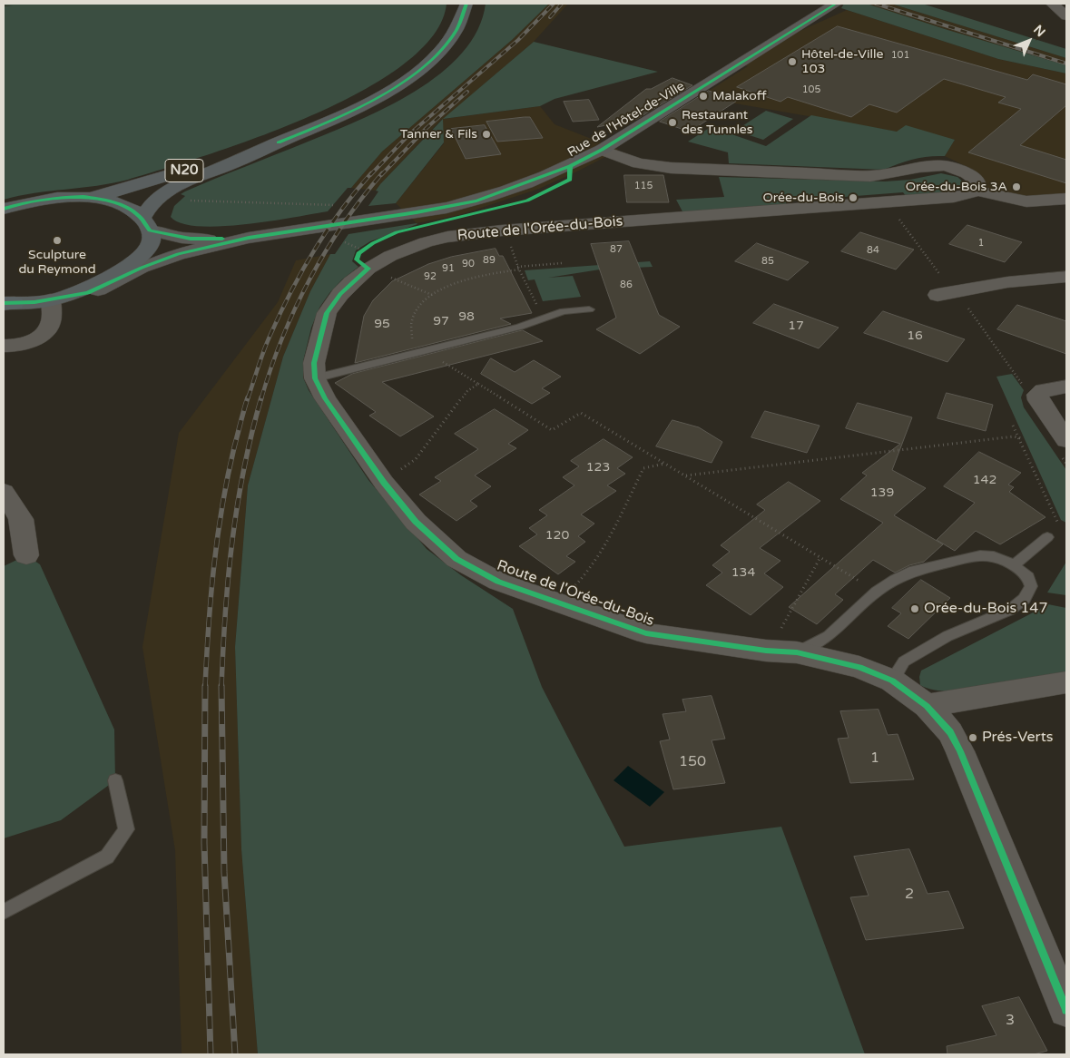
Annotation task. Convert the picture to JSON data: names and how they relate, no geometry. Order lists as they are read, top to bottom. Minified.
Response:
{"streets":{"main road":["Rue de l'Hôtel-de-Ville","N20"],"street":["Route de l'Orée-du-Bois"]},"crossings":[["Rue de l'Hôtel-de-Ville","N20"]],"places":["Hôtel-de-Ville 103","Malakoff","Restaurant des Tunnles","Tanner & Fils","Orée-du-Bois 3A","Orée-du-Bois","Sculpture du Reymond","Orée-du-Bois 147","Prés-Verts"],"house_numbers":["101","105","115","1","87","84","89","85","90","91","92","86","98","97","95","17","16","123","142","139","120","134","1","150","2","3"],"north":"top right"}
